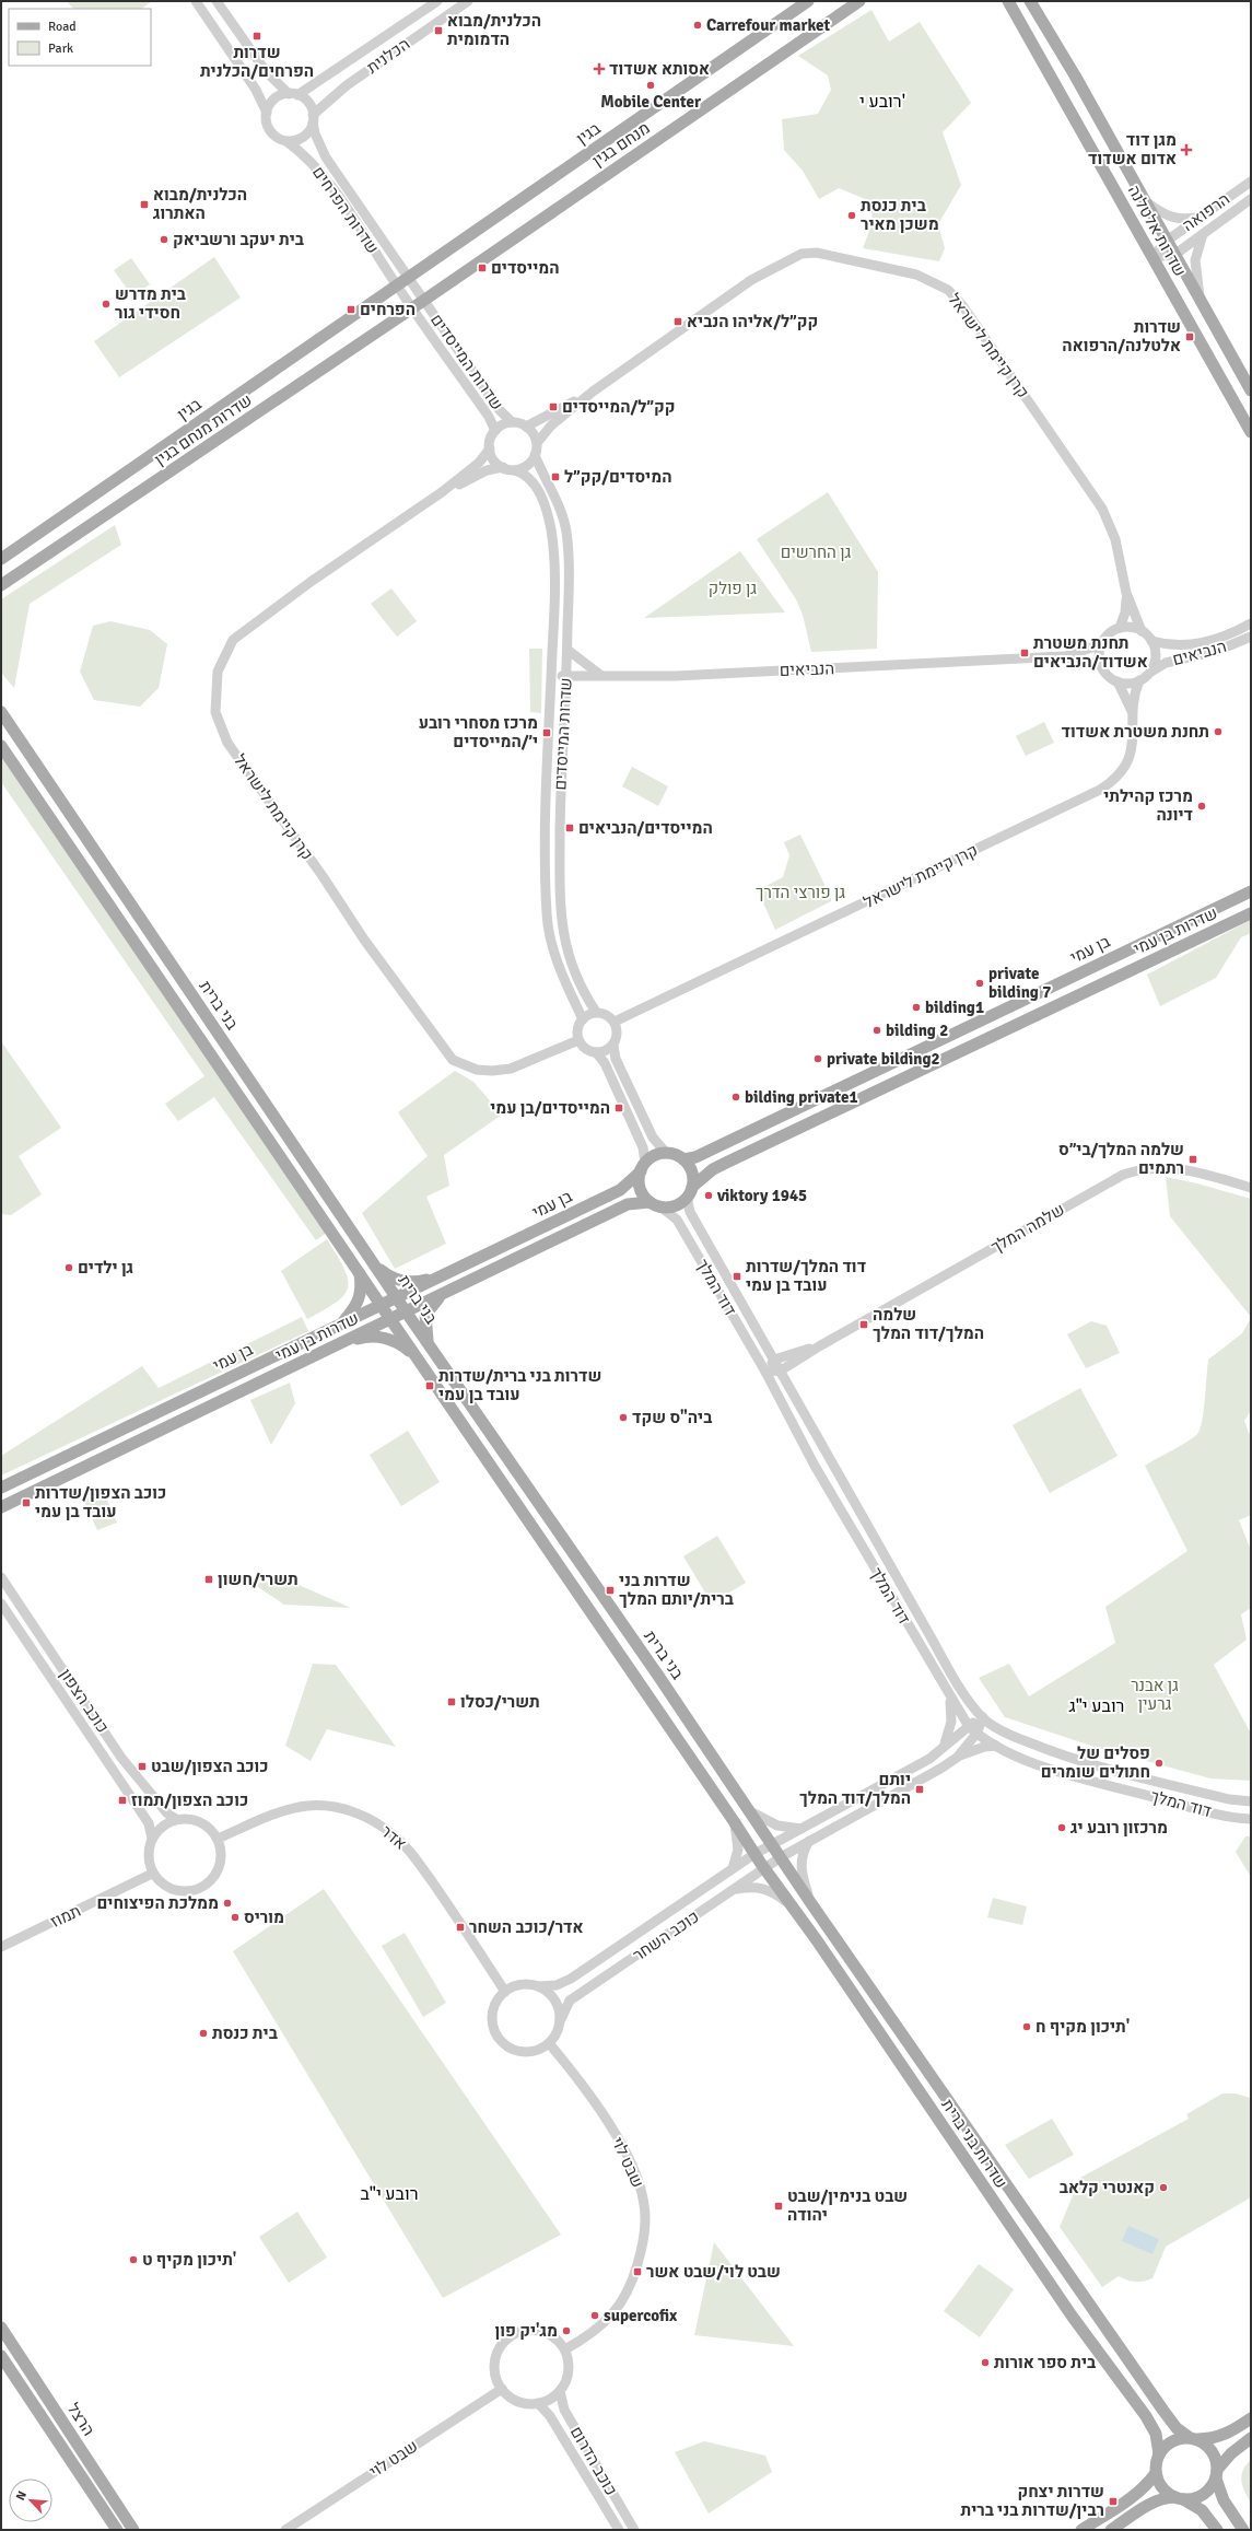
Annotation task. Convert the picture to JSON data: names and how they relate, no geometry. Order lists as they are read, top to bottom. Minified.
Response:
{"streets":{"main road":["בגין","מנחם בגין","שדרות אלטלנה","שדרות מנחם בגין","שדרות בן עמי","בן עמי","בני ברית","שדרות בני ברית","הרצל"],"street":["הכלנית","שדרות הפרחים","הרפואה","קרן קיימת לישראל","שדרות המייסדים","הנביאים","שלמה המלך","דוד המלך","כוכב הצפון","אדר","תמוז","כוכב השחר","שבט לוי","כוכב הדרום"]},"crossings":[["הכלנית","שדרות הפרחים"],["בגין","שדרות הפרחים"],["בגין","שדרות המייסדים"],["מנחם בגין","שדרות המייסדים"],["מנחם בגין","שדרות מנחם בגין"],["שדרות הפרחים","שדרות המייסדים"],["הרפואה","שדרות אלטלנה"],["קרן קיימת לישראל","שדרות המייסדים"],["קרן קיימת לישראל","הנביאים"],["שדרות המייסדים","שדרות מנחם בגין"],["שדרות המייסדים","הנביאים"],["שדרות בן עמי","בן עמי"],["שדרות בן עמי","בני ברית"],["שדרות בן עמי","דוד המלך"],["בן עמי","בני ברית"],["בן עמי","דוד המלך"],["בני ברית","כוכב השחר"],["בני ברית","שדרות בני ברית"],["שלמה המלך","דוד המלך"],["דוד המלך","כוכב השחר"],["כוכב הצפון","אדר"],["כוכב הצפון","תמוז"],["אדר","תמוז"],["אדר","כוכב השחר"],["אדר","שבט לוי"],["כוכב השחר","שדרות בני ברית"],["כוכב השחר","שבט לוי"],["שבט לוי","כוכב הדרום"]],"districts":["רובע י'","רובע י\"ג","רובע י\"ב"],"parks":["גן החרשים","גן פולק","גן פורצי הדרך","גן אבנר גרעין"],"places":{"other":["Carrefour market","Mobile Center","בית כנסת משכן מאיר","בית יעקב ורשביאק","בית מדרש חסידי גור","תחנת משטרת אשדוד","מרכז קהילתי דיונה","private bilding 7","bilding1","bilding 2","private bilding2","bilding private1","viktory 1945","גן ילדים","ביה\"ס שקד","פסלים של חתולים שומרים","מרכזון רובע יג","ממלכת הפיצוחים","מוריס","תיכון מקיף ח'","בית כנסת","קאנטרי קלאב","תיכון מקיף ט'","supercofix","מג'יק פון","בית ספר אורות"],"transit":["הכלנית/מבוא הדמומית","שדרות הפרחים/הכלנית","הכלנית/מבוא האתרוג","המייסדים","הפרחים","קק״ל/אליהו הנביא","שדרות אלטלנה/הרפואה","קק״ל/המייסדים","המיסדים/קק״ל","תחנת משטרת אשדוד/הנביאים","מרכז מסחרי רובע י׳/המייסדים","המייסדים/הנביאים","המייסדים/בן עמי","שלמה המלך/בי״ס רתמים","דוד המלך/שדרות עובד בן עמי","שלמה המלך/דוד המלך","שדרות בני ברית/שדרות עובד בן עמי","כוכב הצפון/שדרות עובד בן עמי","תשרי/חשון","שדרות בני ברית/יותם המלך","תשרי/כסלו","כוכב הצפון/שבט","יותם המלך/דוד המלך","כוכב הצפון/תמוז","אדר/כוכב השחר","שבט בנימין/שבט יהודה","שבט לוי/שבט אשר","שדרות יצחק רבין/שדרות בני ברית"],"health":["אסותא אשדוד","מגן דוד אדום אשדוד"]},"legend":["Road","Park"],"north":"top left"}
